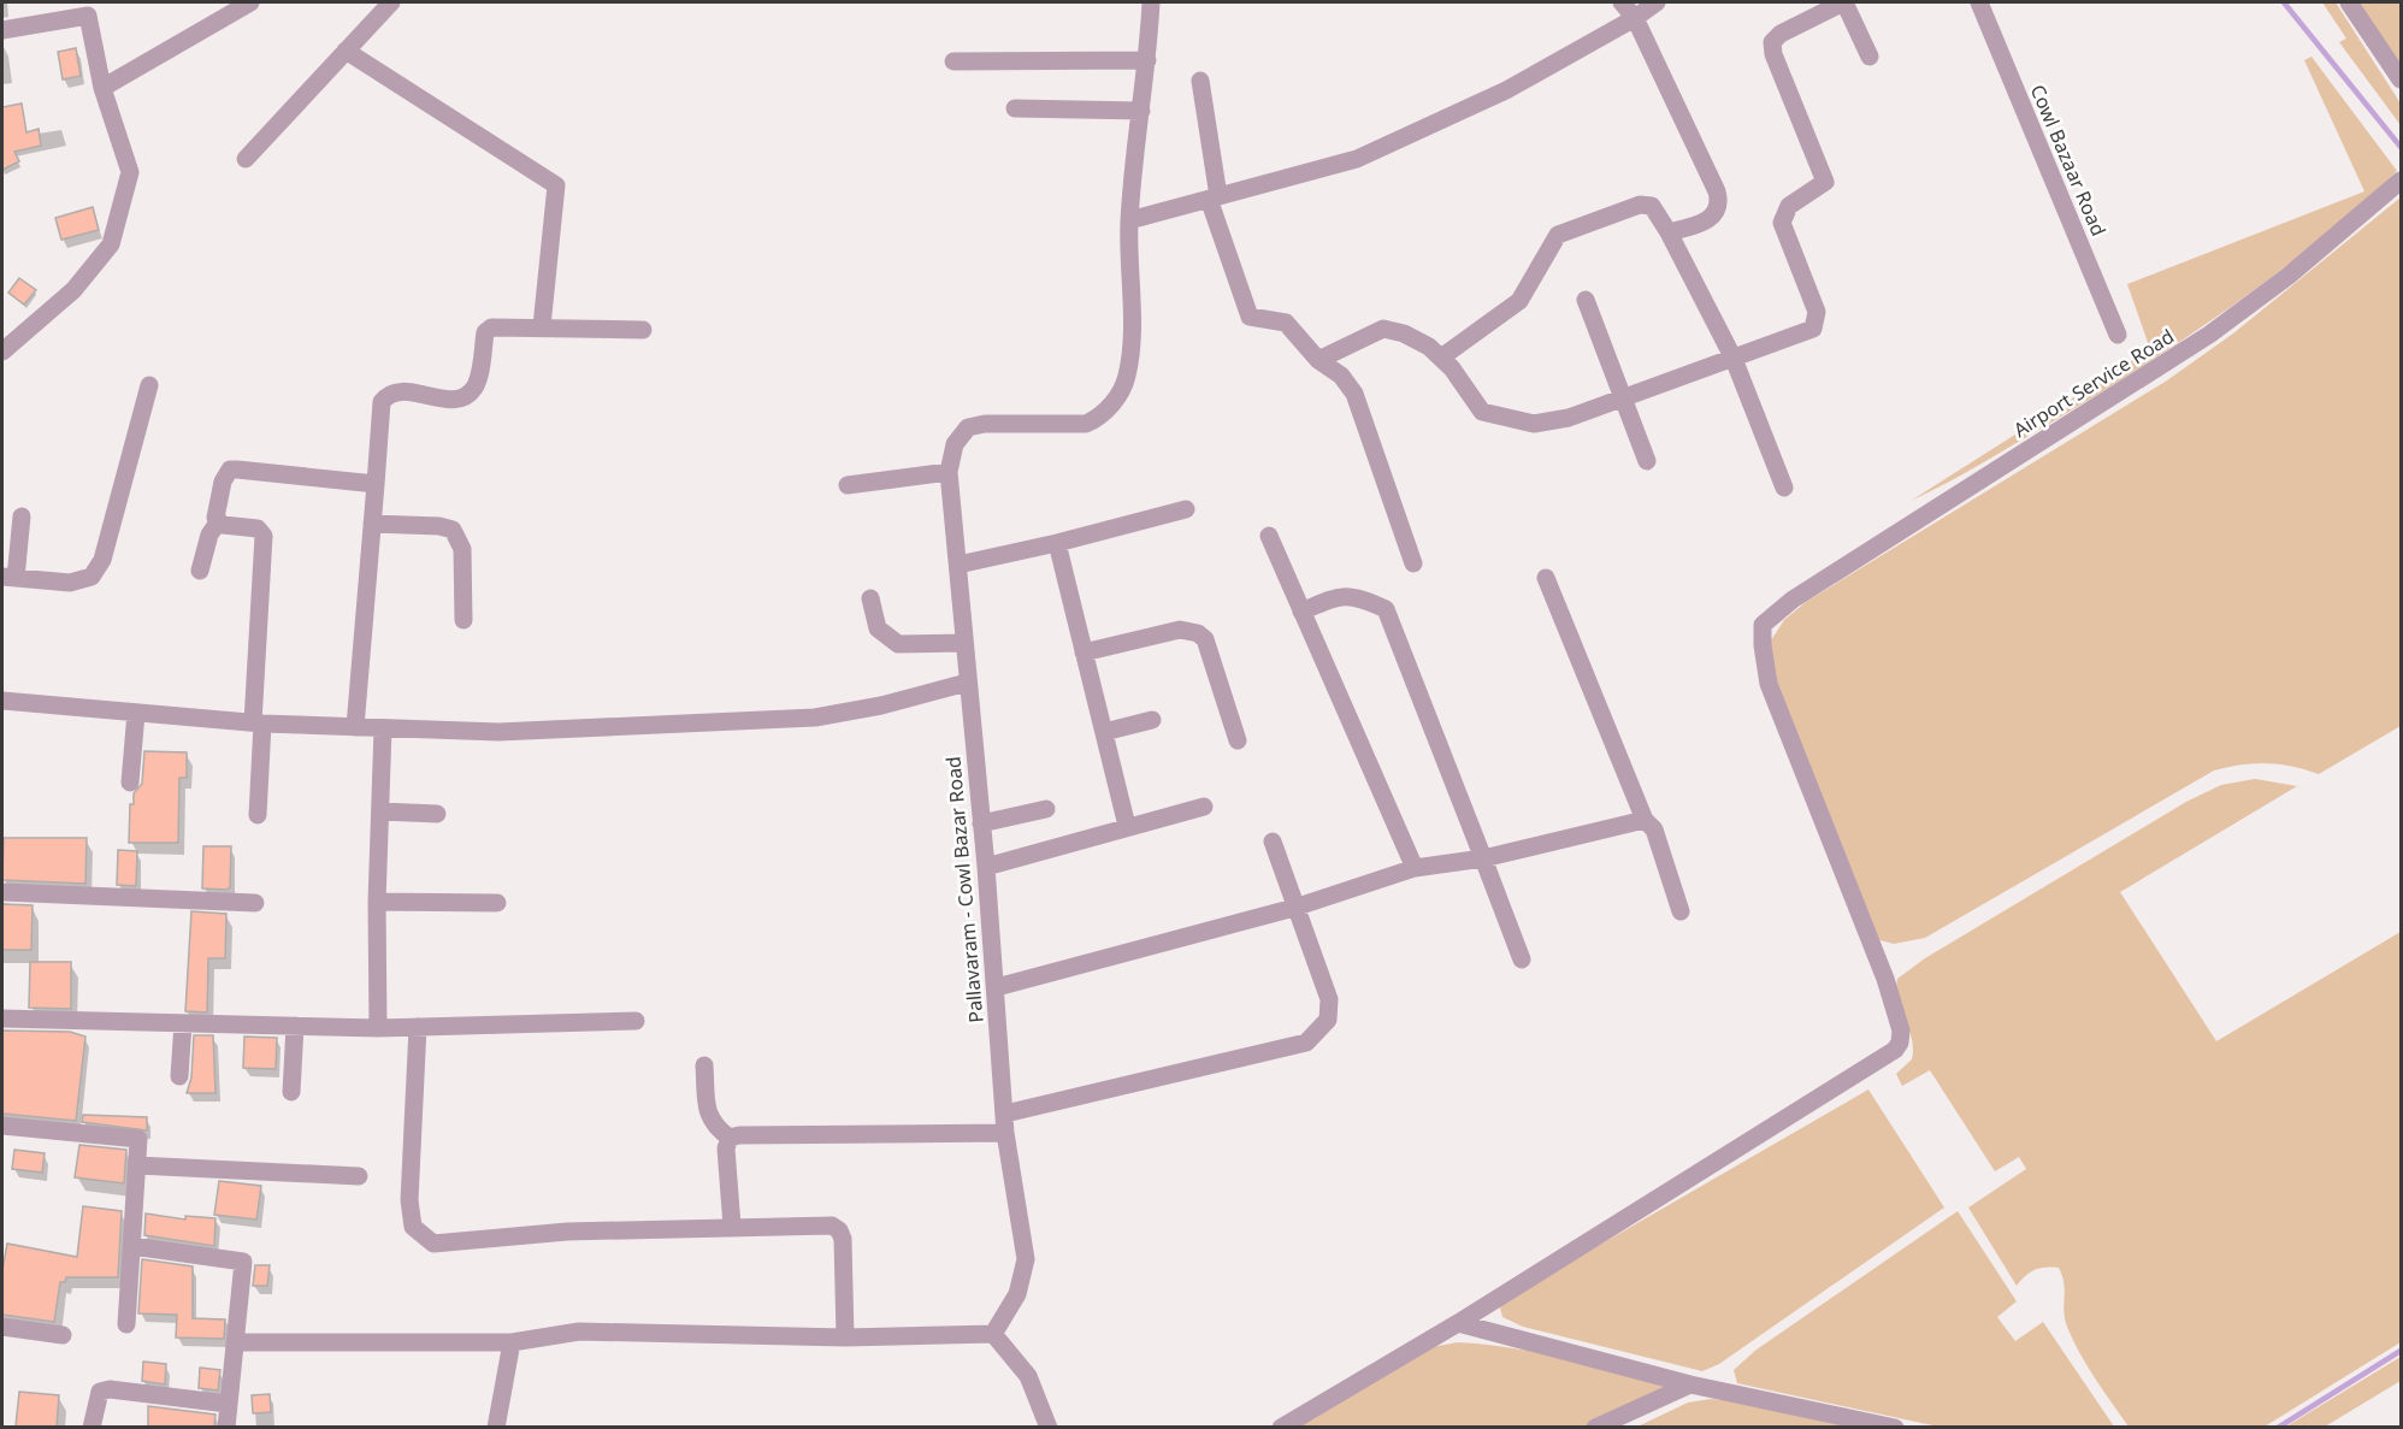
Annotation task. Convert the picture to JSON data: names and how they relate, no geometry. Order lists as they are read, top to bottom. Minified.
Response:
{"streets":{"street":["Cowl Bazaar Road","Airport Service Road","Pallavaram - Cowl Bazar Road"]}}
